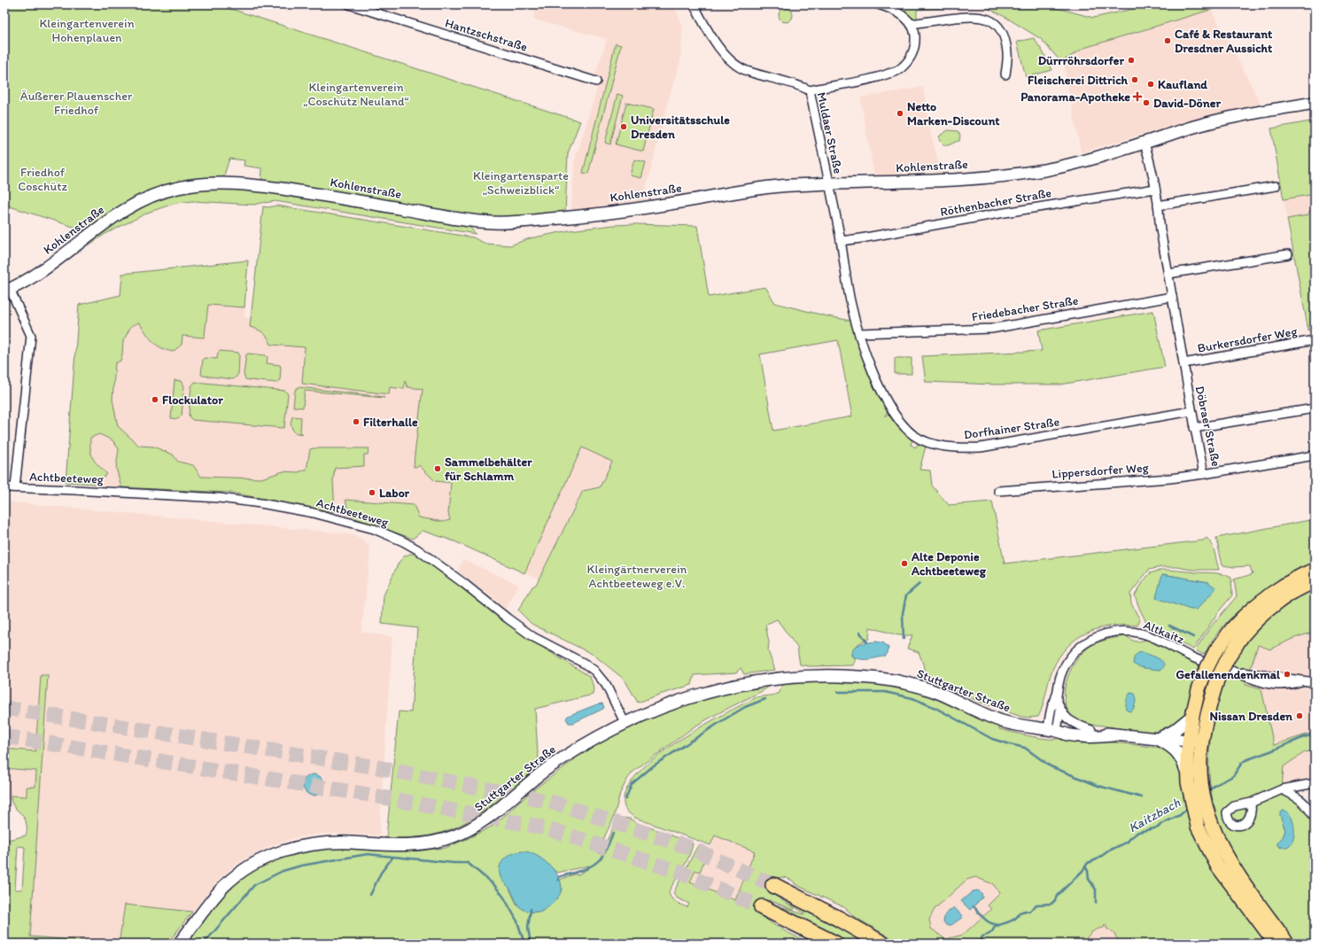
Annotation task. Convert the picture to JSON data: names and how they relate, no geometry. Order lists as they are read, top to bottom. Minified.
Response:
{"streets":{"street":["Hantzschstraße","Muldaer Straße","Kohlenstraße","Röthenbacher Straße","Friedebacher Straße","Burkersdorfer Weg","Döbraer Straße","Dorfhainer Straße","Lippersdorfer Weg","Achtbeeteweg","Altkaitz","Stuttgarter Straße"]},"crossings":[["Muldaer Straße","Kohlenstraße"],["Muldaer Straße","Dorfhainer Straße"],["Kohlenstraße","Döbraer Straße"],["Kohlenstraße","Dorfhainer Straße"],["Röthenbacher Straße","Döbraer Straße"],["Röthenbacher Straße","Dorfhainer Straße"],["Friedebacher Straße","Döbraer Straße"],["Friedebacher Straße","Dorfhainer Straße"],["Burkersdorfer Weg","Döbraer Straße"],["Döbraer Straße","Dorfhainer Straße"],["Döbraer Straße","Lippersdorfer Weg"],["Achtbeeteweg","Stuttgarter Straße"],["Altkaitz","Stuttgarter Straße"]],"water":["Kaitzbach"],"parks":["Kleingartenverein Hohenplauen","Kleingartenverein „Coschütz Neuland“","Äußerer Plauenscher Friedhof","Friedhof Coschütz","Kleingartensparte „Schweizblick“","Kleingärtnerverein Achtbeeteweg e.V."],"places":{"other":["Café & Restaurant Dresdner Aussicht","Dürrröhrsdorfer","Fleischerei Dittrich","Kaufland","David-Döner","Netto Marken-Discount","Universitätsschule Dresden","Flockulator","Filterhalle","Sammelbehälter für Schlamm","Labor","Alte Deponie Achtbeeteweg","Gefallenendenkmal","Nissan Dresden"],"health":["Panorama-Apotheke"]}}
